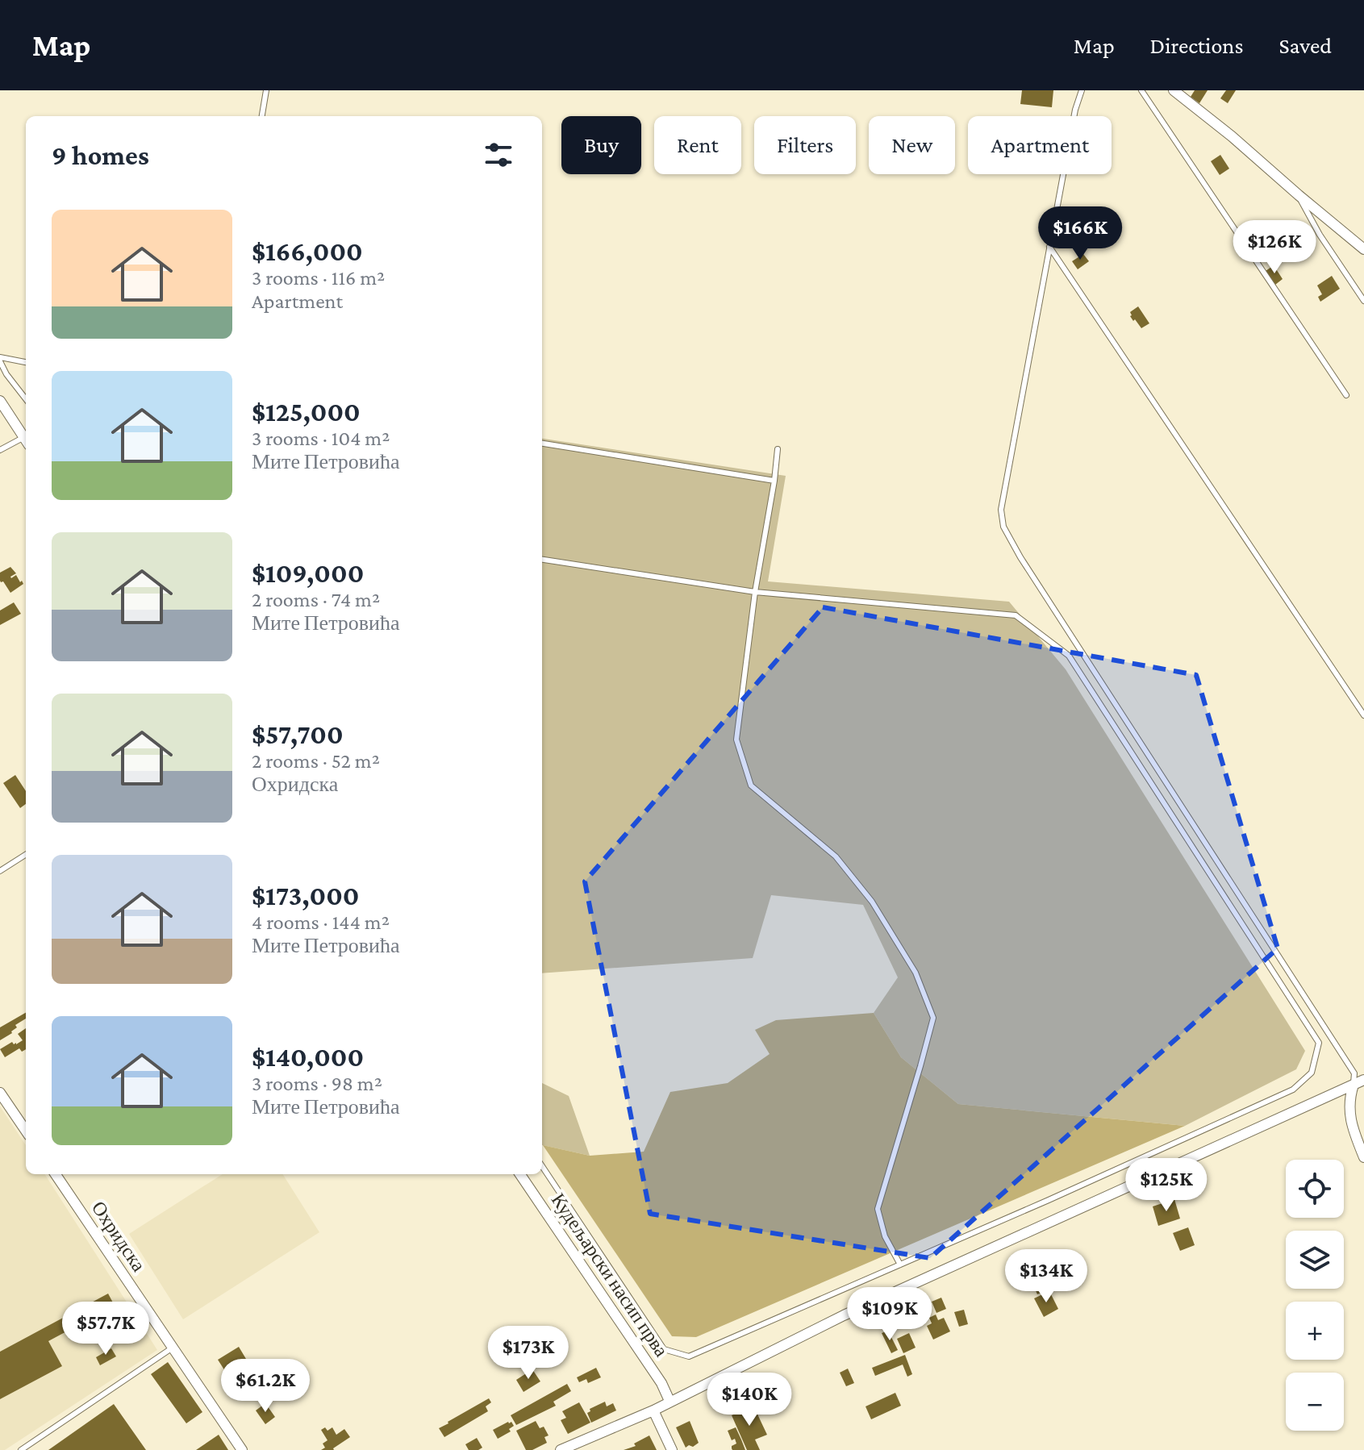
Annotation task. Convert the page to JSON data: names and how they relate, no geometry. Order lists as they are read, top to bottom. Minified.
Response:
{"streets":{"street":["Охридска","Кудељарски насип прва"]},"page":{"header":"Map","nav":["Map","Directions","Saved"],"chip":["Buy","Rent","Filters","New","Apartment"],"heading":"9 homes","list":[{"name":"$166,000","note":"3 rooms · 116 m² · Apartment"},{"name":"$125,000","note":"3 rooms · 104 m² · Мите Петровића"},{"name":"$109,000","note":"2 rooms · 74 m² · Мите Петровића"},{"name":"$57,700","note":"2 rooms · 52 m² · Охридска"},{"name":"$173,000","note":"4 rooms · 144 m² · Мите Петровића"},{"name":"$140,000","note":"3 rooms · 98 m² · Мите Петровића"}],"price":["$166K","$126K","$125K","$134K","$109K","$57.7K","$173K","$61.2K","$140K"],"map_buttons":["+","−"]}}
